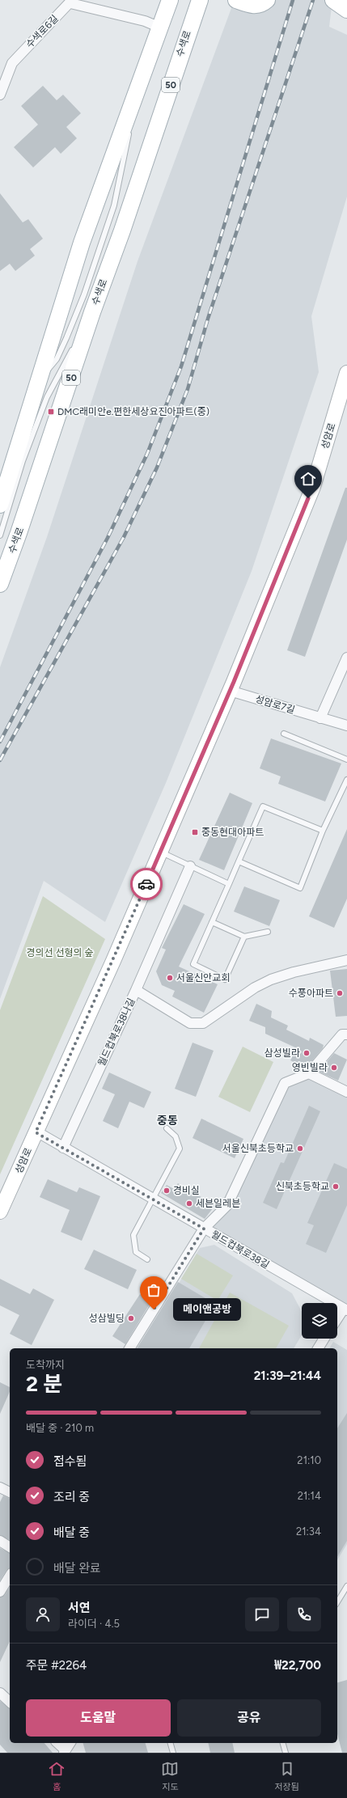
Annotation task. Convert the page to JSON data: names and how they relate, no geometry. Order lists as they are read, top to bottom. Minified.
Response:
{"streets":{"main road":["수색로","50","성암로"],"street":["수색로6길","성암로7길","월드컵북로38나길","월드컵북로38길"]},"crossings":[["성암로","성암로7길"],["성암로","월드컵북로38길"],["월드컵북로38나길","월드컵북로38길"]],"districts":["중동"],"parks":["경의선 선형의 숲"],"places":{"transit":["DMC래미안e.편한세상요진아파트(중)","중동현대아파트"],"other":["서울신안교회","수풍아파트","삼성빌라","영빈빌라","서울신북초등학교","신북초등학교","경비실","세븐일레븐","메이앤공방","성삼빌딩"]},"page":{"bubble":"메이앤공방","heading":["2 분","도착까지","21:39–21:44"],"panel":["서연","라이더 · 4.5","주문 #2264","₩22,700"],"bar":"배달 중 · 210 m","list":[["접수됨","21:10"],["조리 중","21:14"],["배달 중","21:34"],"배달 완료"],"buttons":["도움말","공유"],"tabs":["홈","지도","저장됨"]}}
